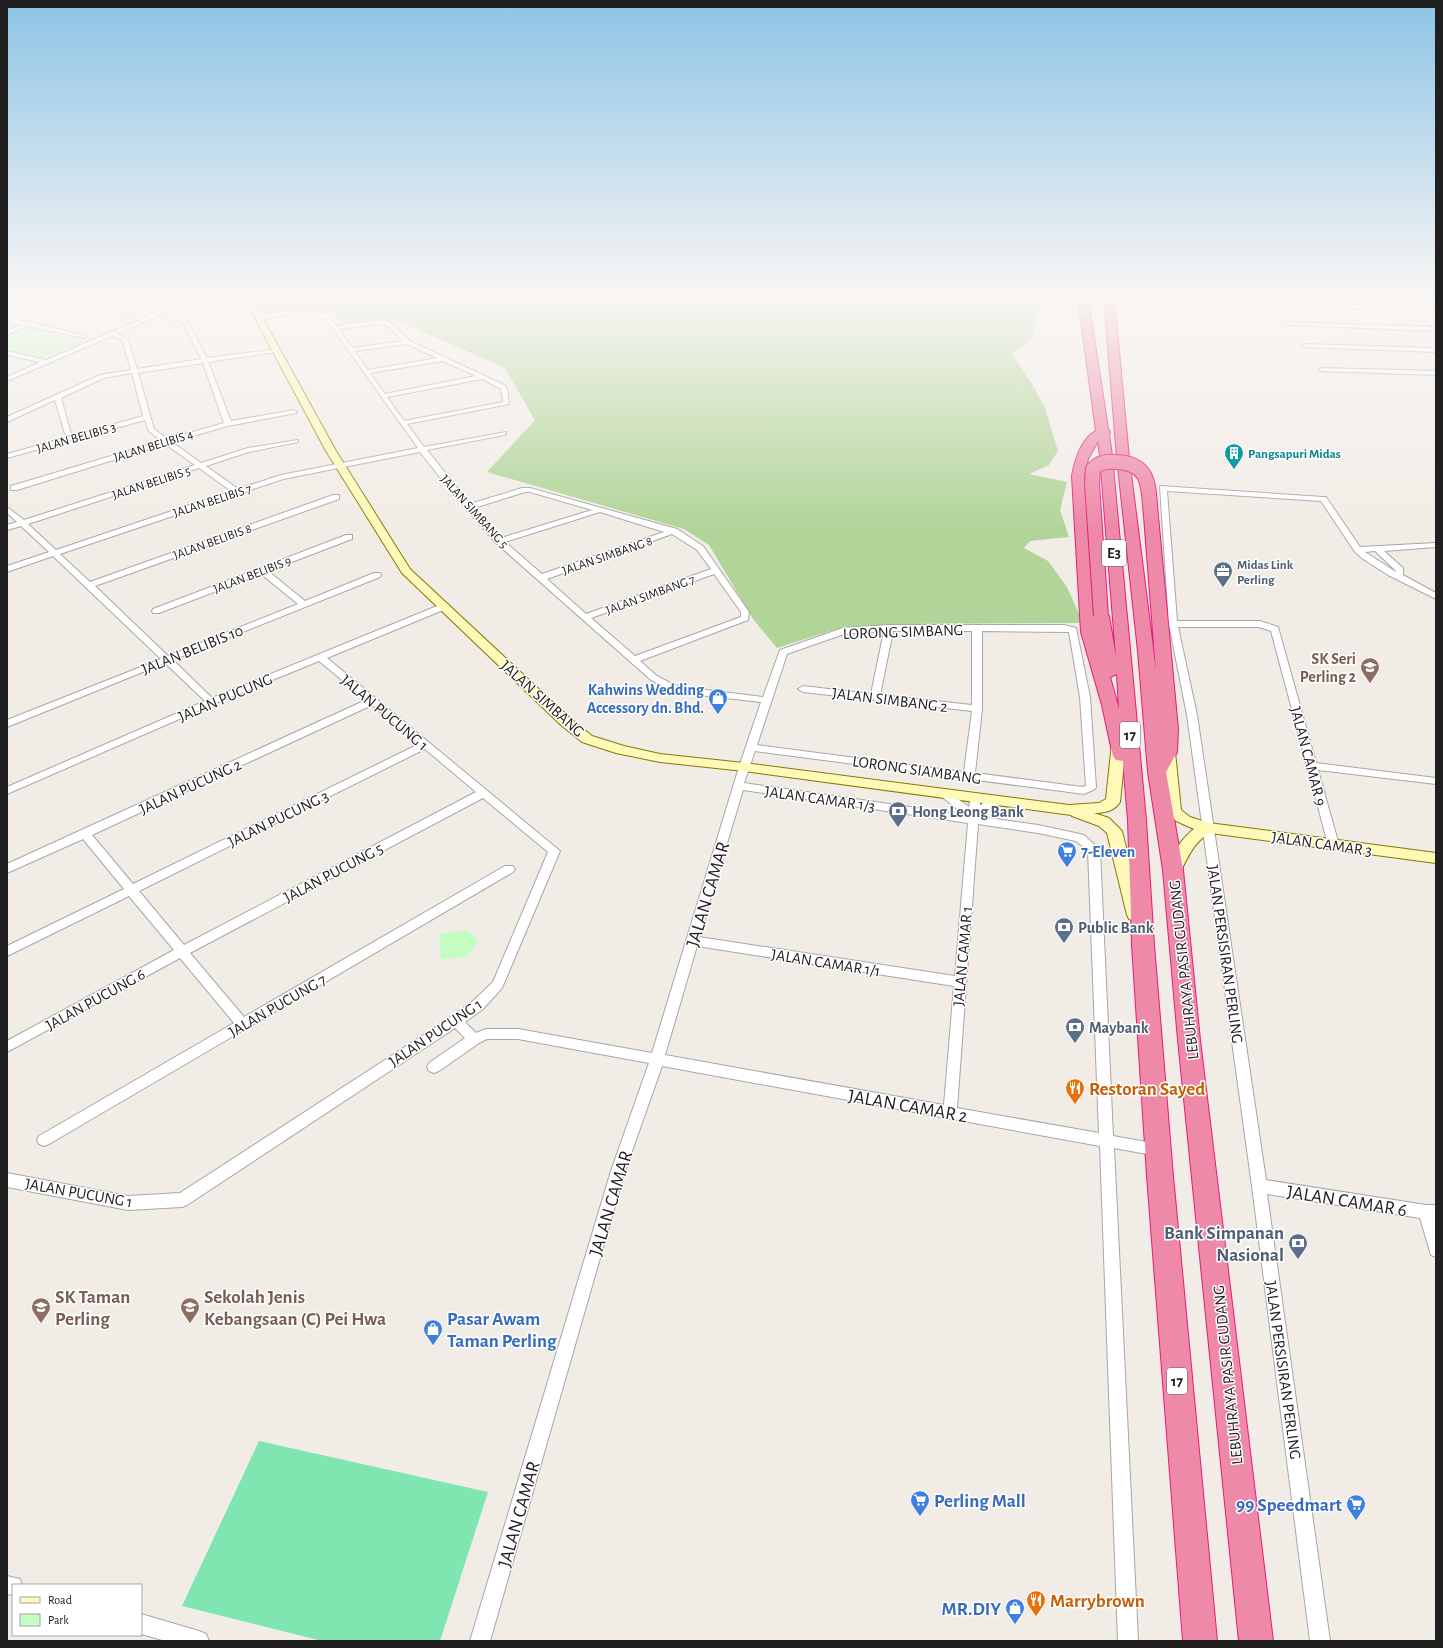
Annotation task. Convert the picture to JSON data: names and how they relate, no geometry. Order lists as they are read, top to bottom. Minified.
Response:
{"streets":{"highway":["E3","17","LEBUHRAYA PASIR GUDANG"],"street":["JALAN BELIBIS 3","JALAN BELIBIS 4","JALAN BELIBIS 5","JALAN BELIBIS 7","JALAN SIMBANG 5","JALAN BELIBIS 8","JALAN SIMBANG 8","JALAN BELIBIS 9","JALAN SIMBANG 7","LORONG SIMBANG","JALAN BELIBIS 10","JALAN PUCUNG","JALAN SIMBANG","JALAN SIMBANG 2","JALAN PUCUNG 1","JALAN CAMAR 9","LORONG SIAMBANG","JALAN PUCUNG 2","JALAN CAMAR 1/3","JALAN PUCUNG 3","JALAN CAMAR 3","JALAN PUCUNG 5","JALAN CAMAR","JALAN PERSISIRAN PERLING","JALAN CAMAR 1","JALAN CAMAR 1/1","JALAN PUCUNG 6","JALAN PUCUNG 7","JALAN CAMAR 2","JALAN CAMAR 6"]},"crossings":[["JALAN BELIBIS 7","JALAN SIMBANG 5"],["JALAN BELIBIS 7","JALAN SIMBANG"],["JALAN SIMBANG 5","JALAN SIMBANG 8"],["JALAN SIMBANG 5","JALAN SIMBANG 7"],["JALAN SIMBANG 5","JALAN CAMAR"],["E3","17"],["LORONG SIMBANG","LORONG SIAMBANG"],["LORONG SIMBANG","JALAN CAMAR"],["JALAN PUCUNG","JALAN SIMBANG"],["JALAN PUCUNG","JALAN PUCUNG 1"],["JALAN SIMBANG","JALAN CAMAR"],["JALAN SIMBANG","JALAN CAMAR 1"],["JALAN PUCUNG 1","JALAN PUCUNG 2"],["JALAN PUCUNG 1","JALAN PUCUNG 3"],["JALAN PUCUNG 1","JALAN PUCUNG 5"],["17","JALAN CAMAR 2"],["JALAN CAMAR 9","JALAN CAMAR 3"],["JALAN CAMAR 9","JALAN PERSISIRAN PERLING"],["LORONG SIAMBANG","JALAN CAMAR"],["JALAN CAMAR 1/3","JALAN CAMAR"],["JALAN CAMAR 1/3","JALAN CAMAR 1"],["JALAN CAMAR 1/3","JALAN CAMAR 2"],["JALAN CAMAR 3","JALAN PERSISIRAN PERLING"],["JALAN PUCUNG 5","JALAN PUCUNG 6"],["JALAN CAMAR","JALAN CAMAR 1/1"],["JALAN CAMAR","JALAN CAMAR 2"],["JALAN PERSISIRAN PERLING","JALAN CAMAR 6"],["JALAN CAMAR 1","JALAN CAMAR 1/1"],["JALAN CAMAR 1","JALAN CAMAR 2"]],"places":{"building":["Pangsapuri Midas"],"office":["Midas Link Perling"],"school or university":["SK Seri Perling 2","SK Taman Perling","Sekolah Jenis Kebangsaan (C) Pei Hwa"],"shop":["Kahwins Wedding Accessory dn. Bhd.","Pasar Awam Taman Perling","MR.DIY"],"bank":["Hong Leong Bank","Public Bank","Maybank","Bank Simpanan Nasional"],"supermarket":["7-Eleven","Perling Mall","99 Speedmart"],"restaurant":["Restoran Sayed","Marrybrown"]},"legend":["Road","Park"]}
